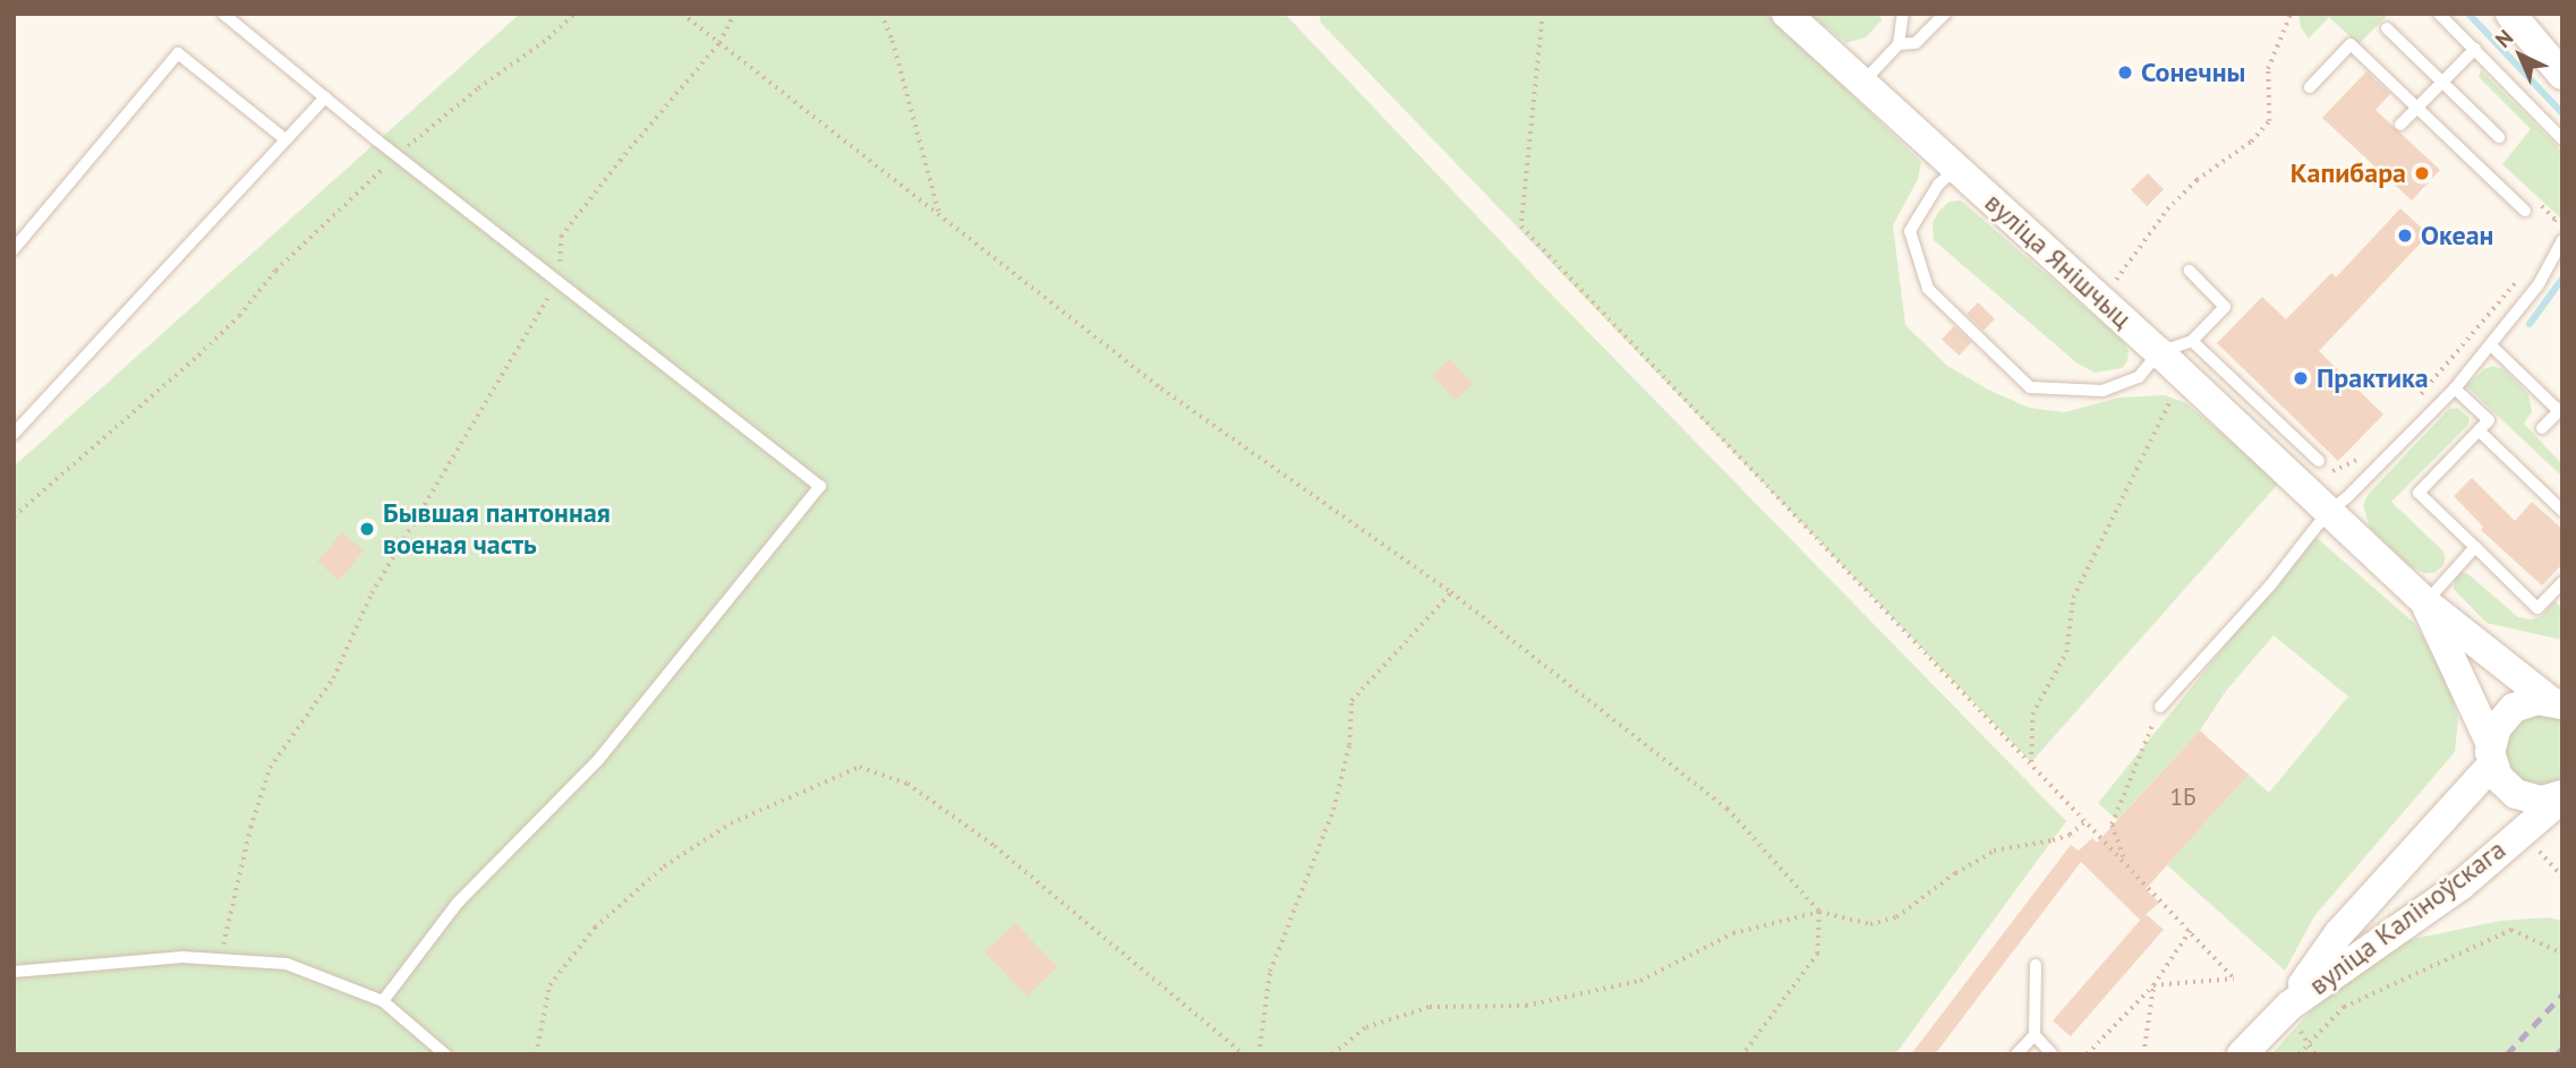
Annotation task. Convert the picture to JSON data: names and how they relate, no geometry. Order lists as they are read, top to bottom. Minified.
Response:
{"streets":{"street":["вуліца Янішчыц","вуліца Каліноўскага"]},"crossings":[["вуліца Янішчыц","вуліца Каліноўскага"]],"places":["Сонечны","Капибара","Океан","Практика","Бывшая пантонная военая часть"],"house_numbers":["1Б"],"north":"top left"}
